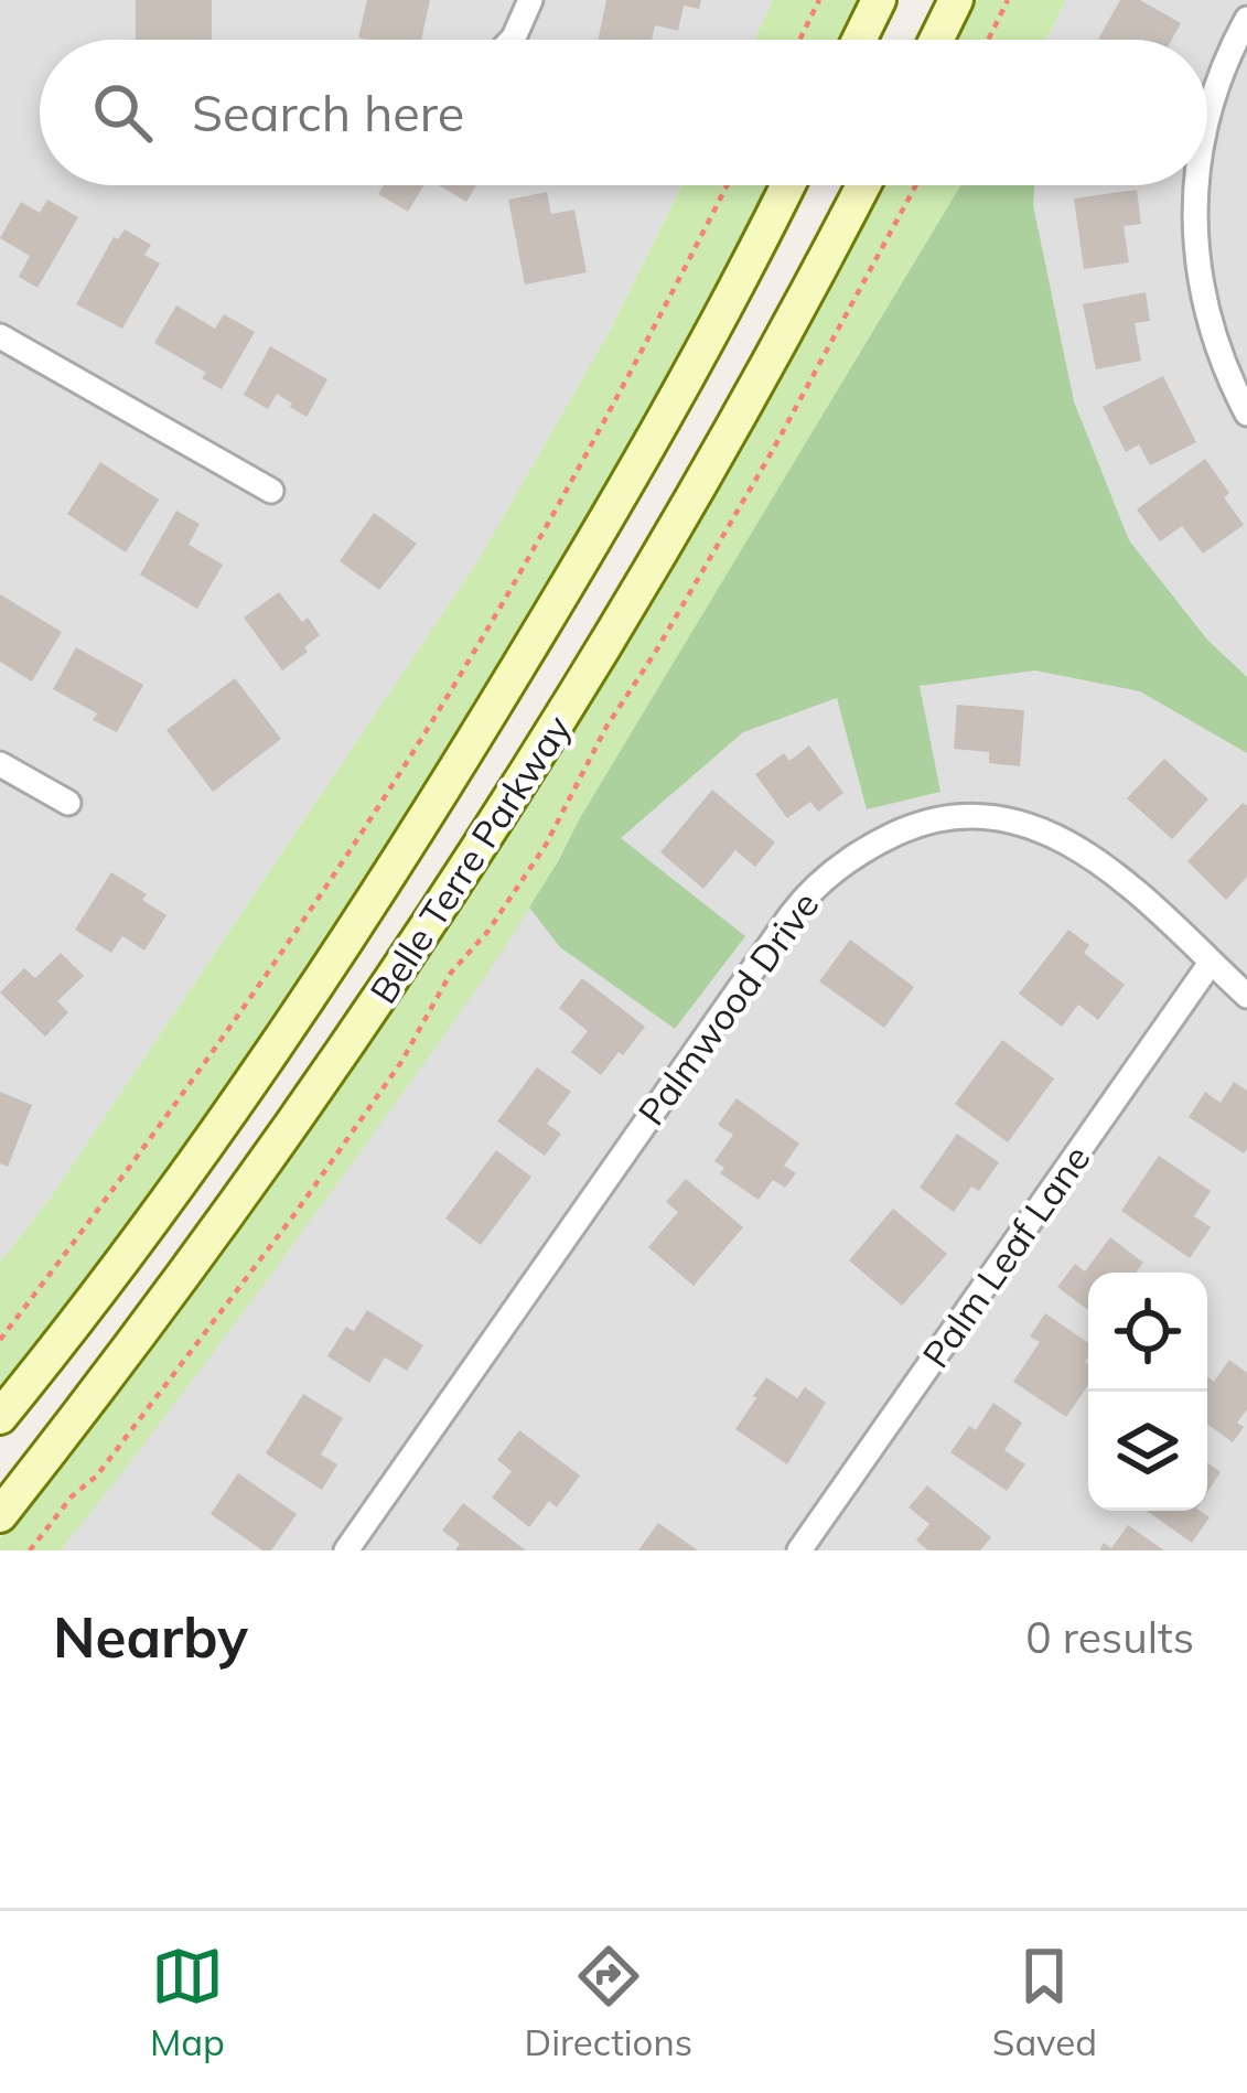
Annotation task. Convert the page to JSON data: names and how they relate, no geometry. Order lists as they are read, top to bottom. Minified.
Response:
{"streets":{"main road":["Belle Terre Parkway"],"street":["Palmwood Drive","Palm Leaf Lane"]},"crossings":[["Palmwood Drive","Palm Leaf Lane"]],"page":{"search":"Search here","heading":["Nearby","0 results"],"nav":["Map","Directions","Saved"]}}
